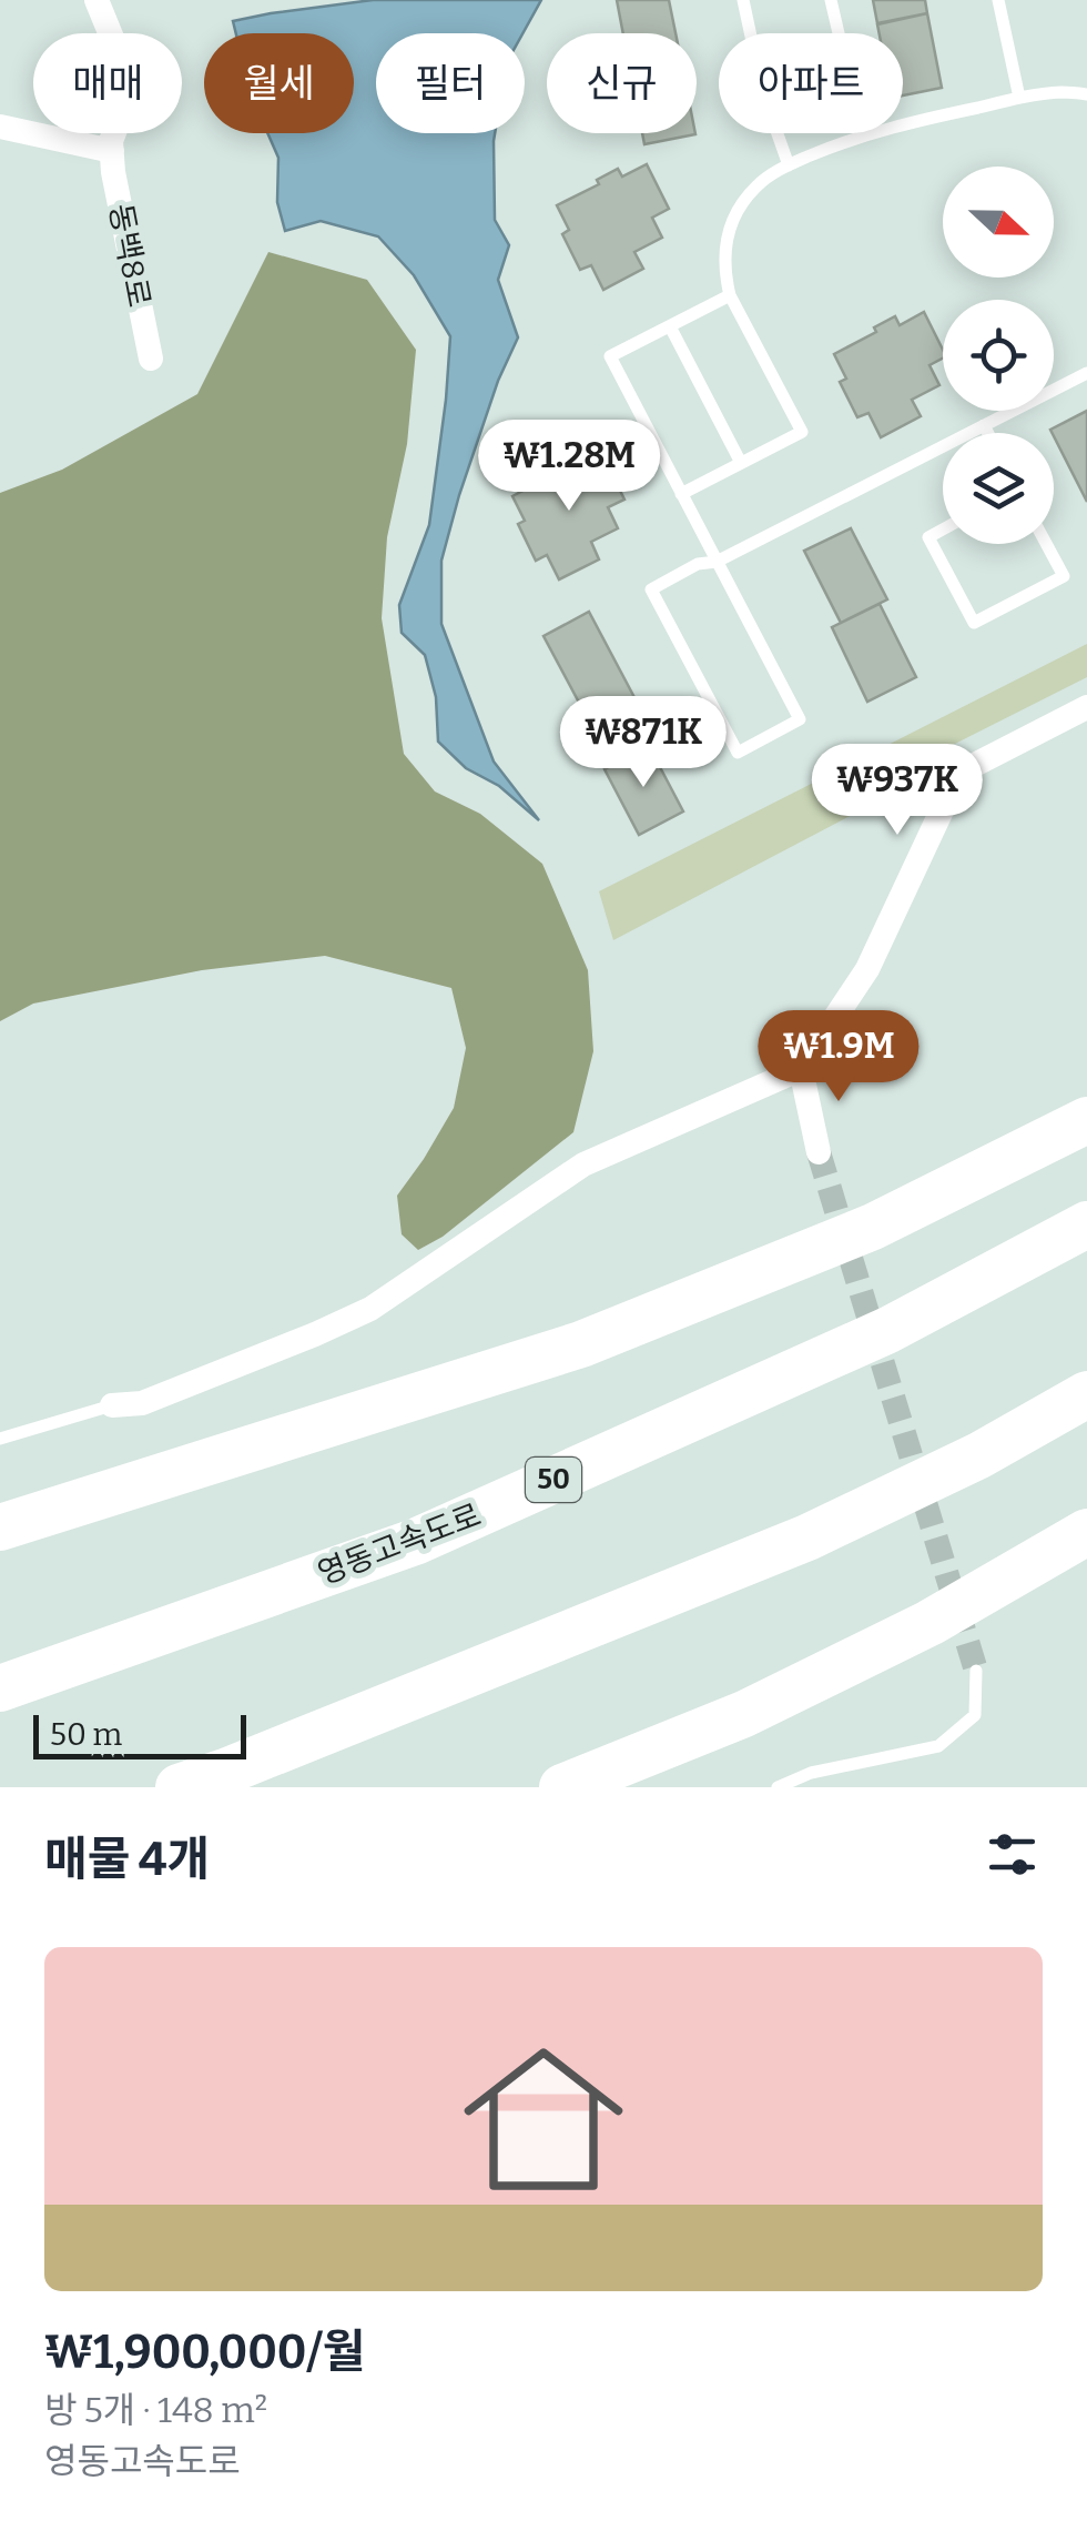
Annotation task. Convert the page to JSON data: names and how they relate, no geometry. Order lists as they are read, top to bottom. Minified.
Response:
{"streets":{"highway":["50","영동고속도로"],"street":["동백8로"]},"scale_bar":"50 m","north":"right","page":{"chip":["매매","월세","필터","신규","아파트"],"price":["₩1.28M","₩871K","₩937K","₩1.9M"],"scale":"50 m","heading":"매물 4개","list":[{"name":"₩1,900,000/월","note":"방 5개 · 148 m² · 영동고속도로"}]}}
